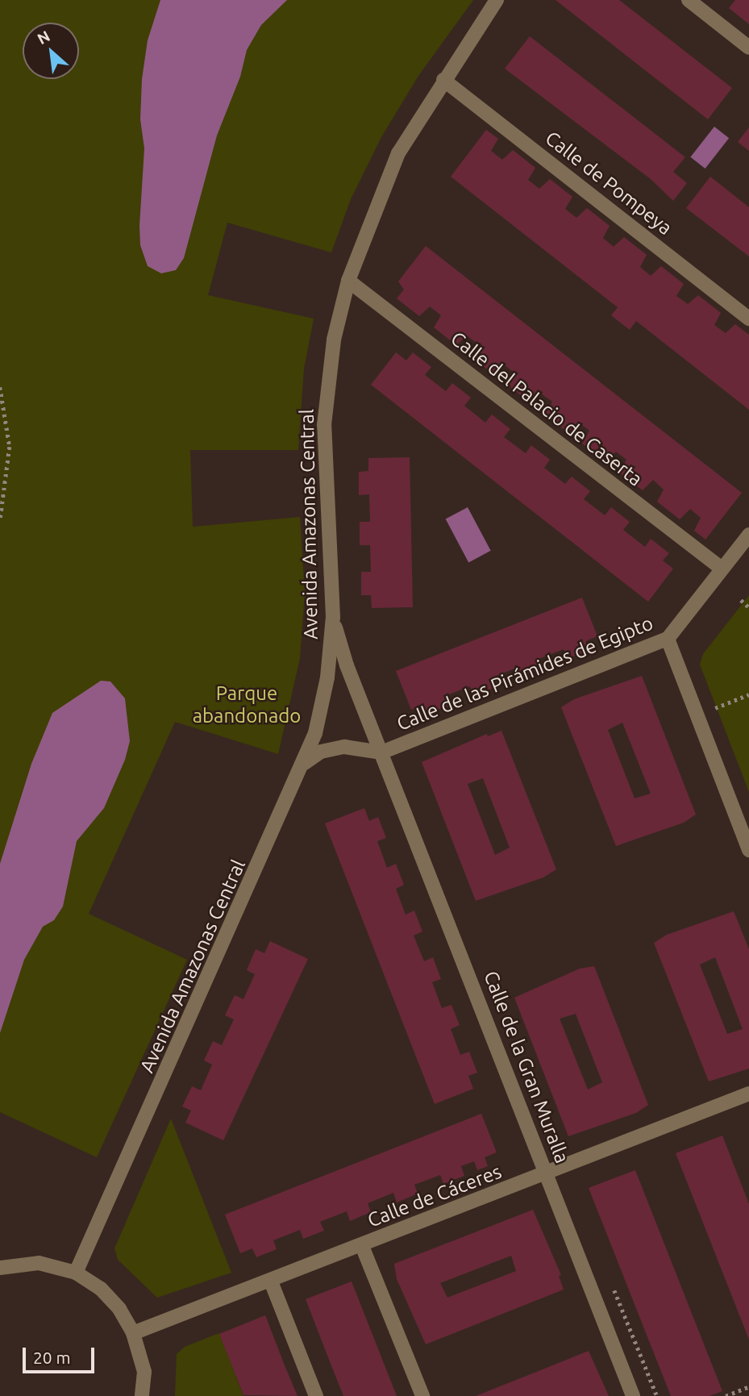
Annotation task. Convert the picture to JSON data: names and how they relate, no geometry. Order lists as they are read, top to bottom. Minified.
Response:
{"streets":{"street":["Calle de Pompeya","Calle del Palacio de Caserta","Avenida Amazonas Central","Calle de las Pirámides de Egipto","Calle de la Gran Muralla","Calle de Cáceres"]},"crossings":[["Calle de Pompeya","Avenida Amazonas Central"],["Calle del Palacio de Caserta","Avenida Amazonas Central"],["Calle del Palacio de Caserta","Calle de las Pirámides de Egipto"],["Avenida Amazonas Central","Calle de las Pirámides de Egipto"],["Avenida Amazonas Central","Calle de la Gran Muralla"],["Calle de las Pirámides de Egipto","Calle de la Gran Muralla"],["Calle de la Gran Muralla","Calle de Cáceres"]],"parks":["Parque abandonado"],"scale_bar":"20 m","north":"top left"}
